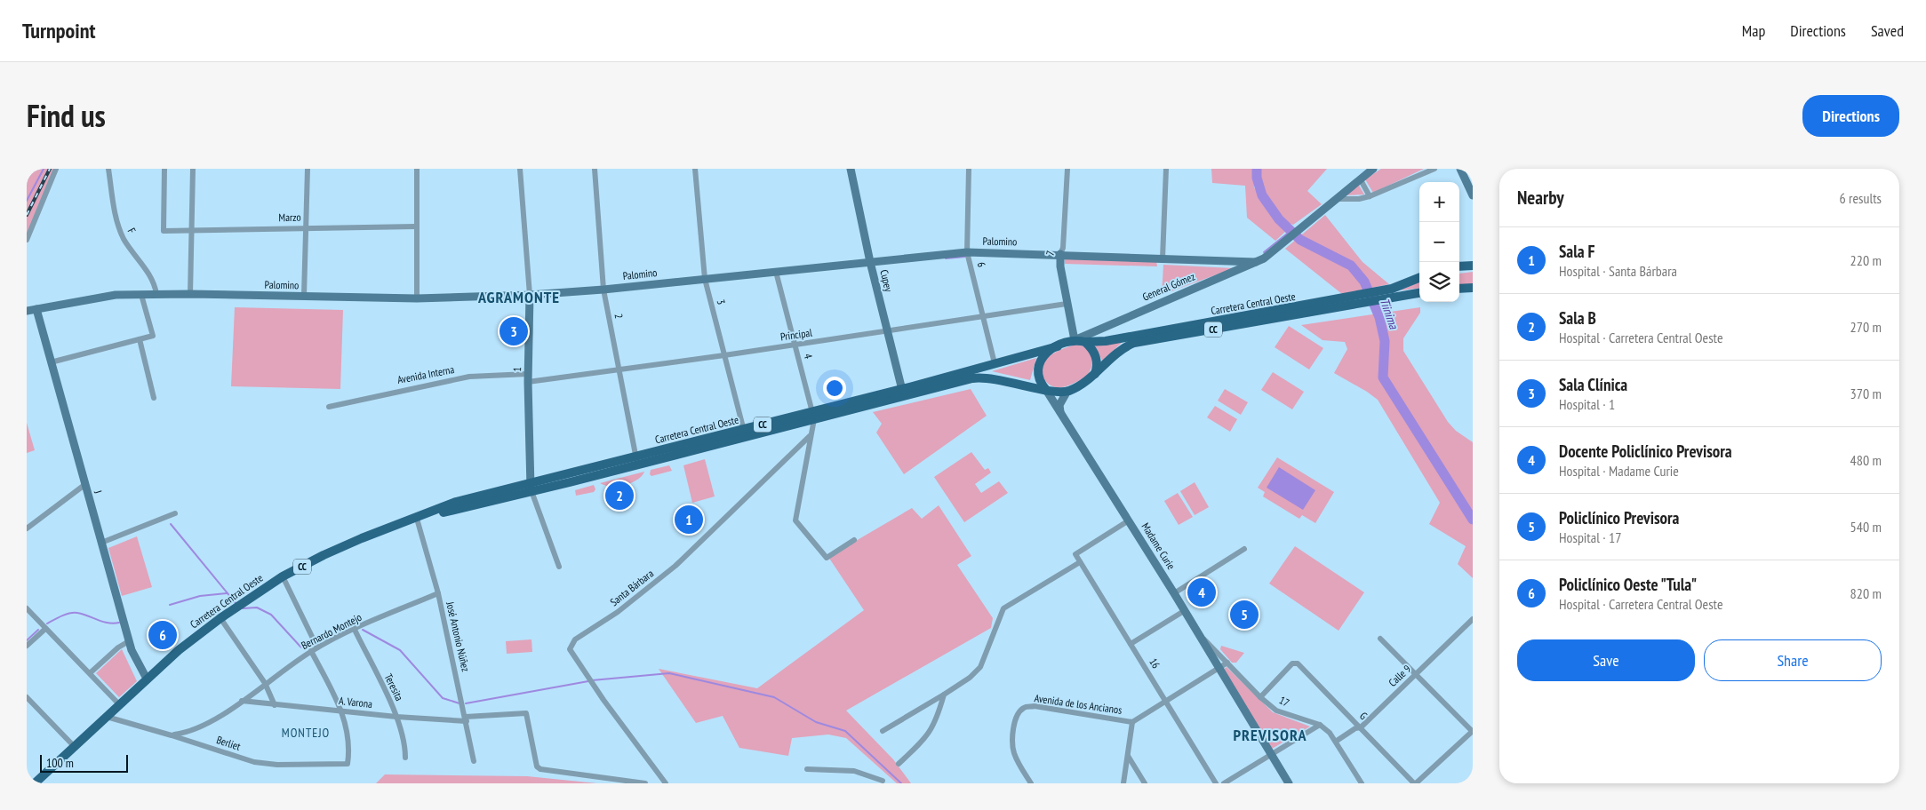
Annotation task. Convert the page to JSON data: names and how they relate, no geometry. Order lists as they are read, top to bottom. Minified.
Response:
{"streets":{"main road":["Carretera Central Oeste","CC"],"street":["Marzo","F","Palomino","7","6","Cupey","General Gómez","3","2","Principal","4","1","Avenida Interna","J","Madame Curie","Santa Bárbara","Bernardo Montejo","José Antonio Núñez","16","Calle 9","Teresita","17","A. Varona","Avenida de los Ancianos","G","Berliet"]},"crossings":[["F","Palomino"],["Palomino","7"],["Palomino","6"],["Palomino","Cupey"],["Palomino","General Gómez"],["Palomino","3"],["Palomino","2"],["Palomino","4"],["Palomino","1"],["Palomino","J"],["7","General Gómez"],["7","Carretera Central Oeste"],["7","CC"],["7","Principal"],["7","Madame Curie"],["6","Carretera Central Oeste"],["6","Principal"],["Cupey","Carretera Central Oeste"],["Cupey","Principal"],["General Gómez","Carretera Central Oeste"],["General Gómez","CC"],["General Gómez","Madame Curie"],["3","Carretera Central Oeste"],["3","Principal"],["Carretera Central Oeste","2"],["Carretera Central Oeste","CC"],["Carretera Central Oeste","4"],["Carretera Central Oeste","1"],["Carretera Central Oeste","J"],["Carretera Central Oeste","Madame Curie"],["Carretera Central Oeste","José Antonio Núñez"],["Carretera Central Oeste","Berliet"],["2","Principal"],["CC","Madame Curie"],["Principal","4"],["Principal","1"],["Principal","Avenida Interna"],["1","Avenida Interna"],["Madame Curie","16"],["Madame Curie","17"],["Bernardo Montejo","José Antonio Núñez"],["Bernardo Montejo","Teresita"],["Bernardo Montejo","A. Varona"],["Bernardo Montejo","Berliet"],["José Antonio Núñez","A. Varona"],["Calle 9","17"],["Calle 9","G"],["Teresita","A. Varona"],["17","G"],["A. Varona","Berliet"]],"districts":["AGRAMONTE","MONTEJO","PREVISORA"],"water":["Tíinima"],"scale_bar":"100 m","page":{"header":"Turnpoint","nav":["Map","Directions","Saved"],"title":"Find us","buttons":["Directions",["Save","Share"]],"heading":["Nearby","6 results"],"map_buttons":["+","−"],"list":[{"mark":"1","name":"Sala F","note":"Hospital · Santa Bárbara","value":"220 m"},{"mark":"2","name":"Sala B","note":"Hospital · Carretera Central Oeste","value":"270 m"},{"mark":"3","name":"Sala Clínica","note":"Hospital · 1","value":"370 m"},{"mark":"4","name":"Docente Policlínico Previsora","note":"Hospital · Madame Curie","value":"480 m"},{"mark":"5","name":"Policlínico Previsora","note":"Hospital · 17","value":"540 m"},{"mark":"6","name":"Policlínico Oeste \"Tula\"","note":"Hospital · Carretera Central Oeste","value":"820 m"}],"pins":["3","2","1","4","5","6"],"scale":"100 m"}}
